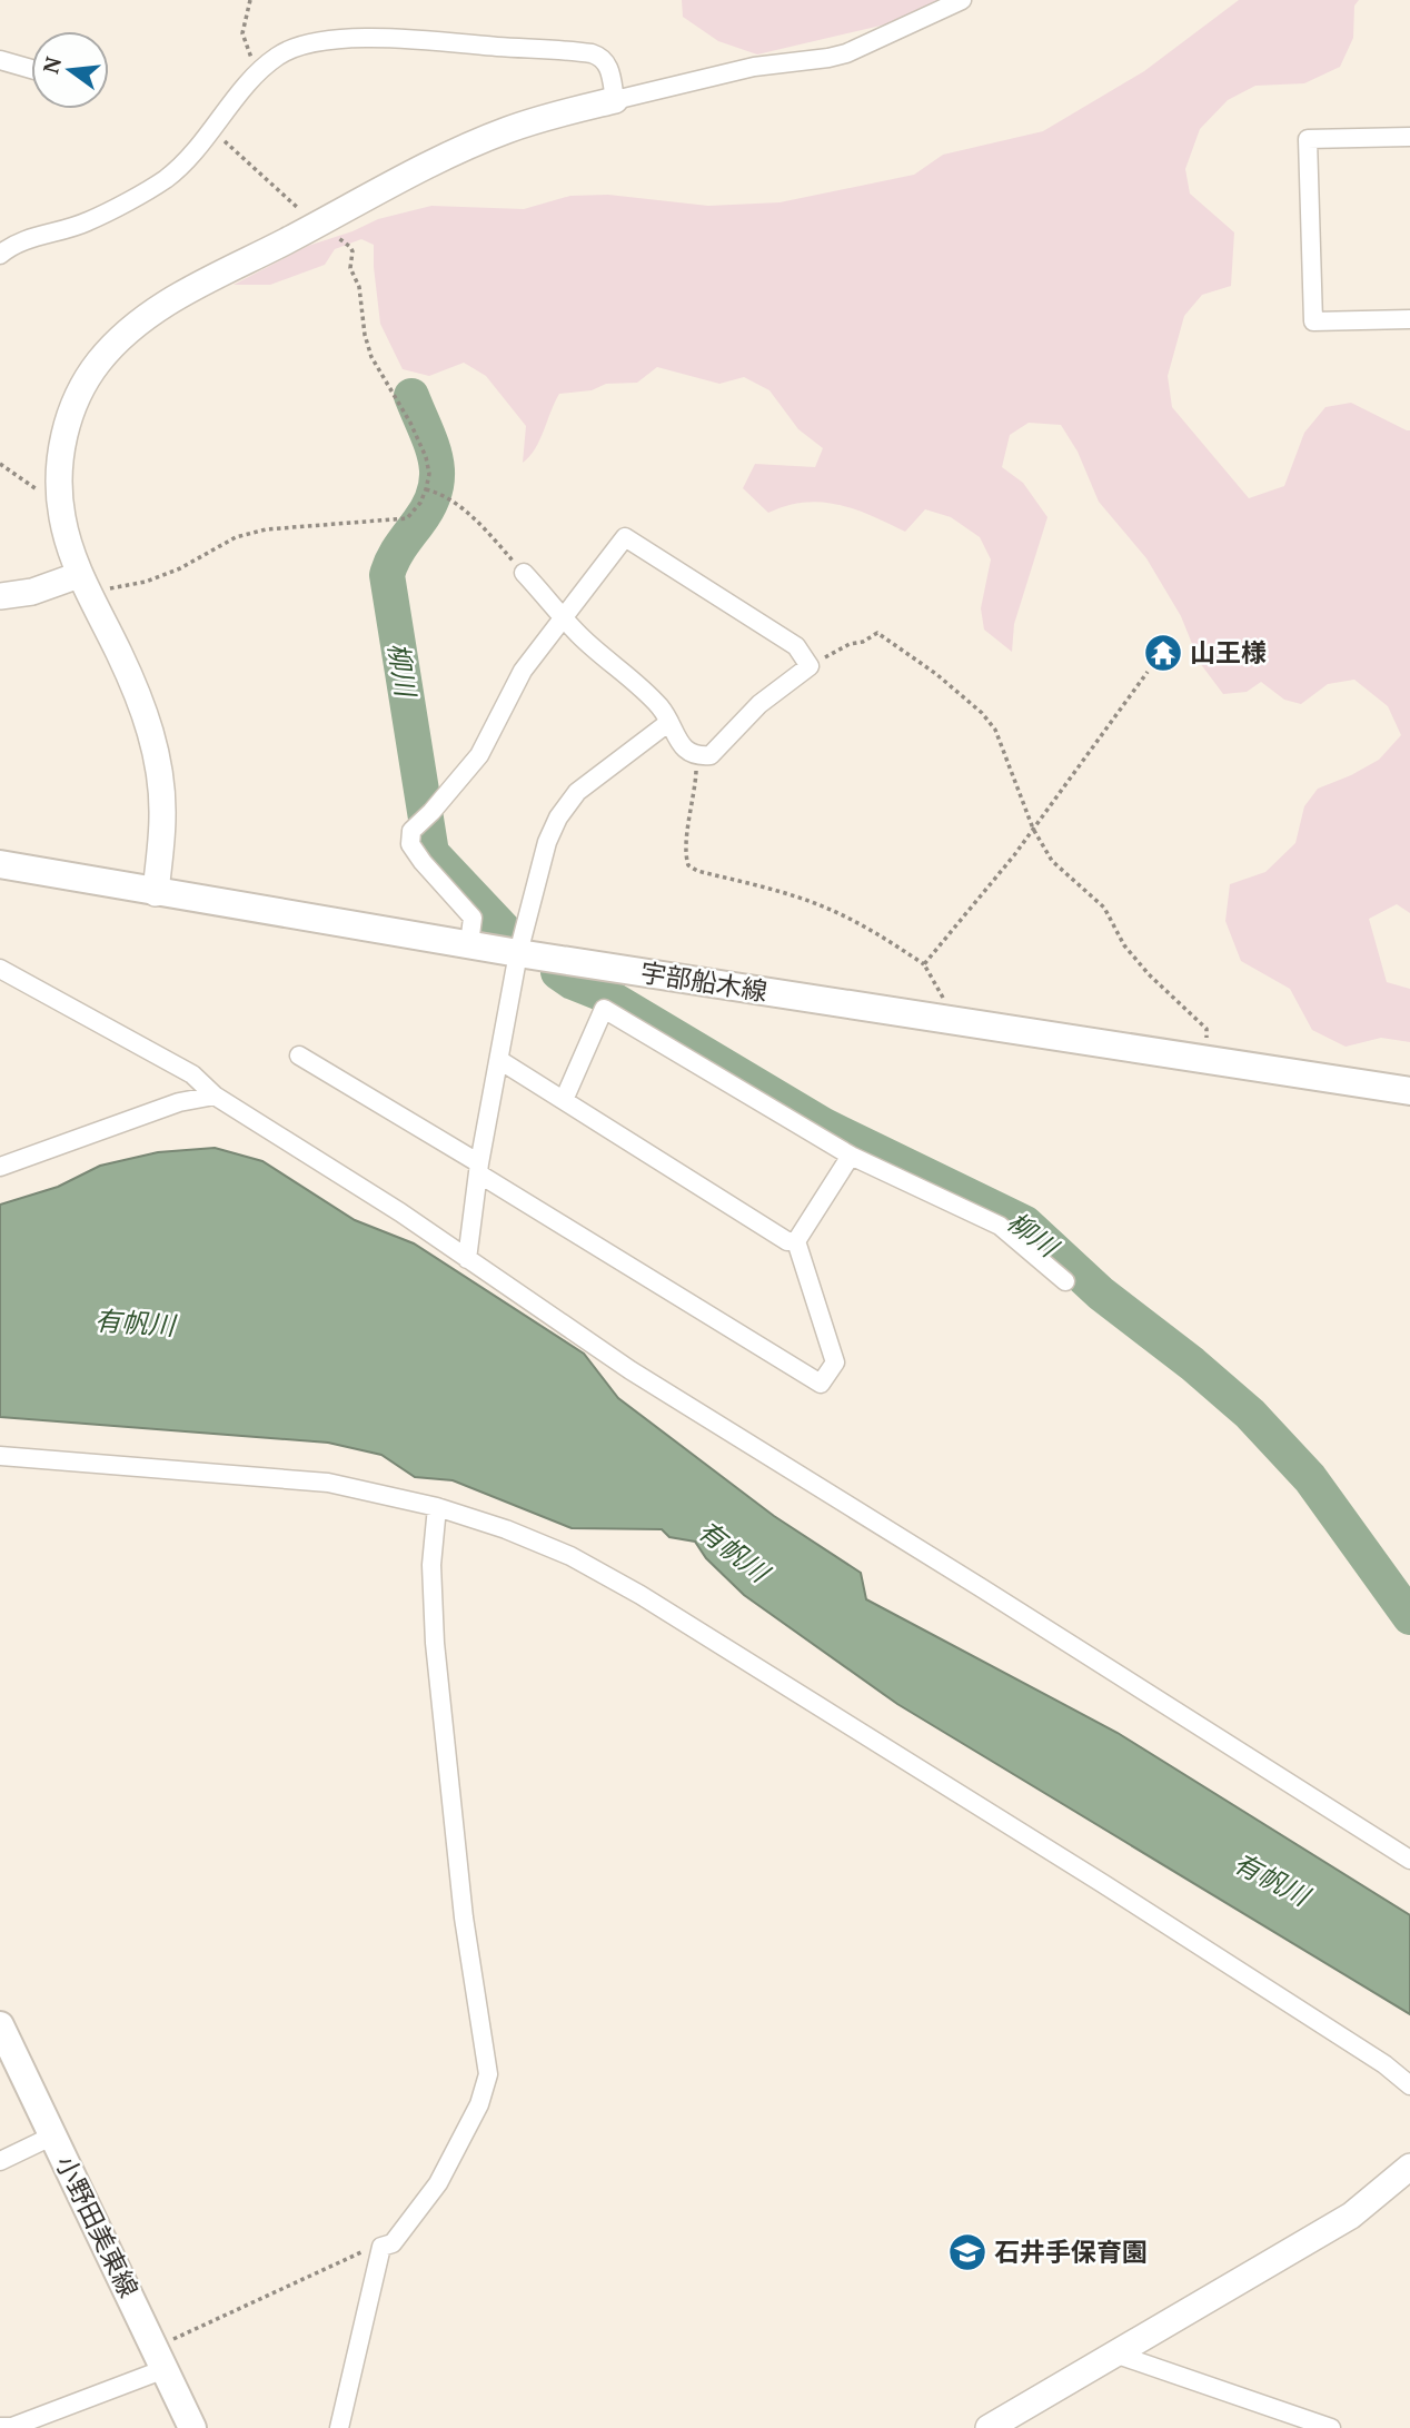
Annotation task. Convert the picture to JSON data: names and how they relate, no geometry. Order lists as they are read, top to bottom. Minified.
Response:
{"streets":{"main road":["宇部船木線","小野田美東線"]},"water":["柳川","有帆川"],"places":{"temple":["山王様"],"school or university":["石井手保育園"]},"north":"left"}
